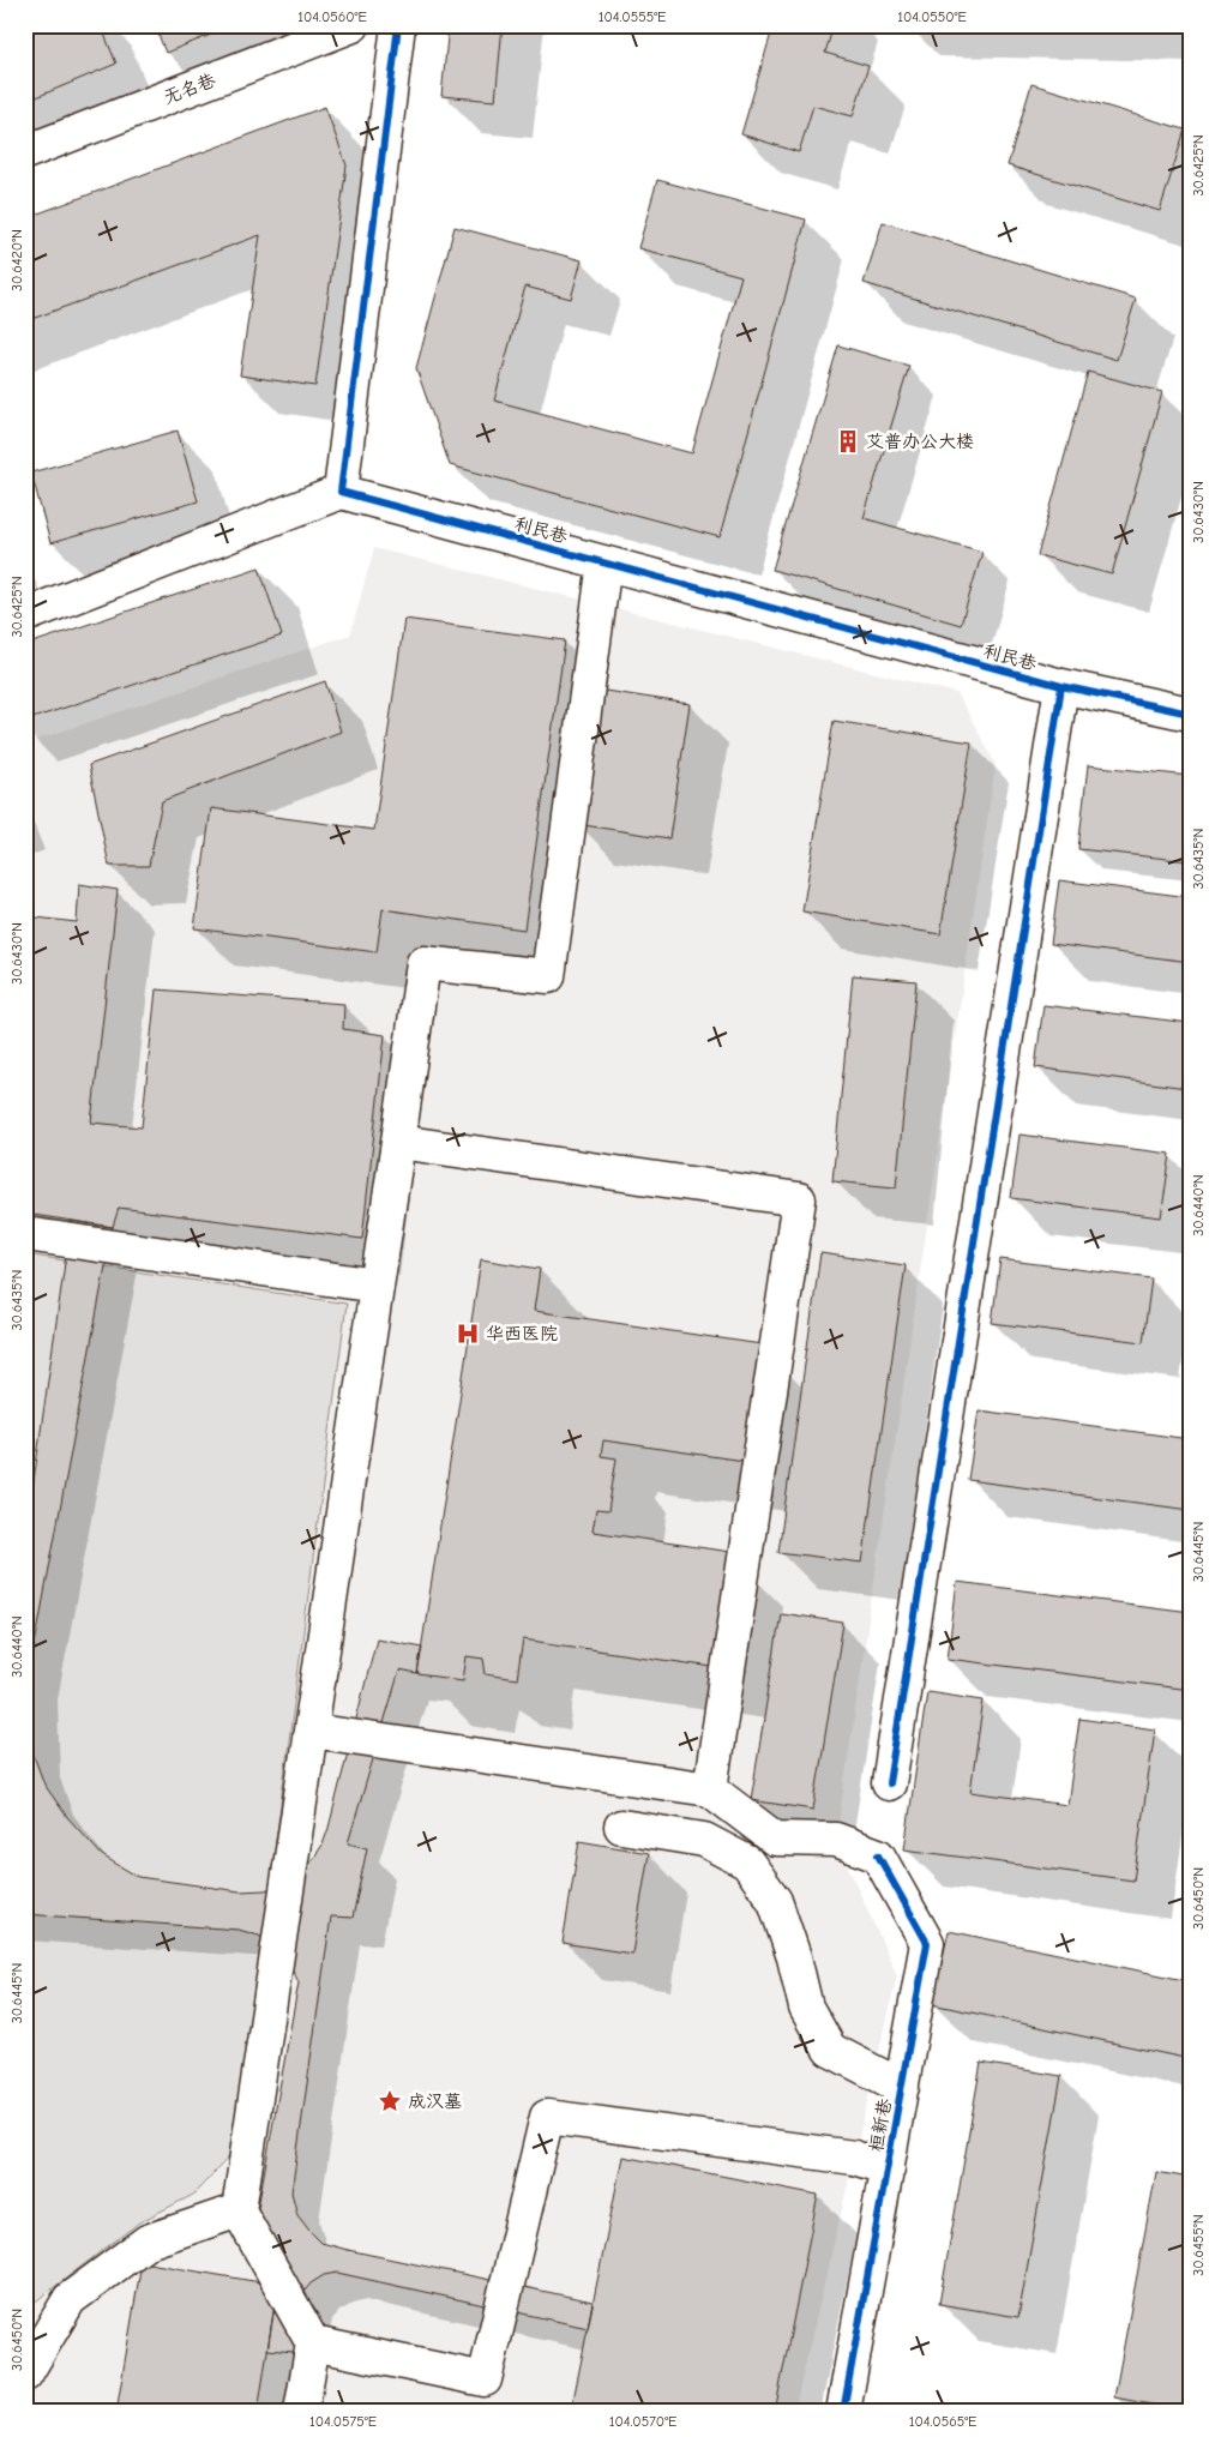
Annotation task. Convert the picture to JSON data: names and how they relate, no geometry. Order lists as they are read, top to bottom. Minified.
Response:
{"streets":{"street":["无名巷","利民巷","桓新巷"]},"places":{"building":["艾普办公大楼"],"hospital":["华西医院"],"place":["成汉墓"]},"coordinates":["104.0560°E","104.0555°E","104.0550°E","30.6425°N","30.6420°N","30.6430°N","30.6435°N","30.6440°N","30.6445°N","30.6450°N","30.6455°N","104.0575°E","104.0570°E","104.0565°E"]}
